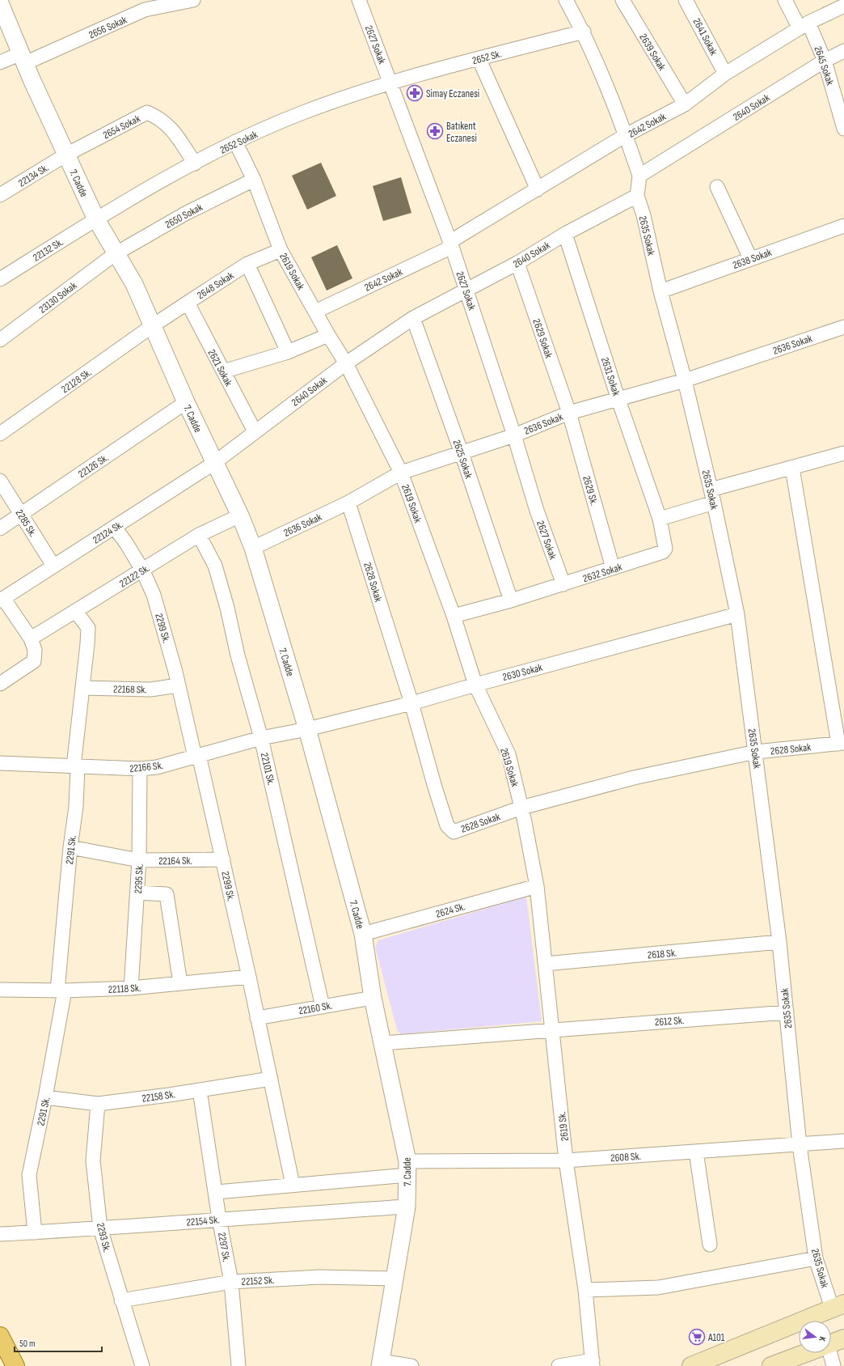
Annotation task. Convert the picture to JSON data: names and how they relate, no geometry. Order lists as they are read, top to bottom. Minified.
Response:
{"streets":{"street":["2656 Sokak","2641 Sokak","2627 Sokak","2639 Sokak","2652 Sk.","2645 Sokak","2640 Sokak","2642 Sokak","2654 Sokak","2652 Sokak","22134 Sk.","7. Cadde","2650 Sokak","2635 Sokak","22132 Sk.","2638 Sokak","2619 Sokak","2648 Sokak","23130 Sokak","2629 Sokak","2636 Sokak","2621 Sokak","2631 Sokak","22128 Sk.","2625 Sokak","22126 Sk.","2629 Sk.","2285 Sk.","22124 Sk.","2632 Sokak","22122 Sk.","2628 Sokak","2299 Sk.","2630 Sokak","22168 Sk.","22166 Sk.","22101 Sk.","2291 Sk.","22164 Sk.","2295 Sk.","2624 Sk.","2618 Sk.","22118 Sk.","22160 Sk.","2612 Sk.","22158 Sk.","2619 Sk.","2608 Sk.","22154 Sk.","2293 Sk.","2297 Sk.","22152 Sk."]},"crossings":[["2656 Sokak","7. Cadde"],["2641 Sokak","2642 Sokak"],["2627 Sokak","2652 Sk."],["2627 Sokak","2640 Sokak"],["2627 Sokak","2642 Sokak"],["2627 Sokak","2652 Sokak"],["2627 Sokak","2636 Sokak"],["2627 Sokak","2632 Sokak"],["2639 Sokak","2642 Sokak"],["2652 Sk.","2652 Sokak"],["2645 Sokak","2640 Sokak"],["2645 Sokak","2642 Sokak"],["2640 Sokak","7. Cadde"],["2640 Sokak","2635 Sokak"],["2640 Sokak","2619 Sokak"],["2640 Sokak","2629 Sokak"],["2640 Sokak","2621 Sokak"],["2640 Sokak","2631 Sokak"],["2640 Sokak","2625 Sokak"],["2640 Sokak","22124 Sk."],["2642 Sokak","2619 Sokak"],["2654 Sokak","2652 Sokak"],["2654 Sokak","22134 Sk."],["2654 Sokak","7. Cadde"],["2652 Sokak","7. Cadde"],["2652 Sokak","22132 Sk."],["2652 Sokak","2619 Sokak"],["22134 Sk.","7. Cadde"],["7. Cadde","2650 Sokak"],["7. Cadde","22132 Sk."],["7. Cadde","2648 Sokak"],["7. Cadde","23130 Sokak"],["7. Cadde","2636 Sokak"],["7. Cadde","22128 Sk."],["7. Cadde","22126 Sk."],["7. Cadde","22124 Sk."],["7. Cadde","22122 Sk."],["7. Cadde","2630 Sokak"],["7. Cadde","22166 Sk."],["7. Cadde","2624 Sk."],["7. Cadde","22160 Sk."],["7. Cadde","2612 Sk."],["7. Cadde","2608 Sk."],["7. Cadde","22154 Sk."],["7. Cadde","22152 Sk."],["2650 Sokak","2619 Sokak"],["2650 Sokak","23130 Sokak"],["2635 Sokak","2638 Sokak"],["2635 Sokak","2636 Sokak"],["2635 Sokak","2628 Sokak"],["2635 Sokak","2630 Sokak"],["2635 Sokak","2618 Sk."],["2635 Sokak","2612 Sk."],["2635 Sokak","2608 Sk."],["2619 Sokak","2648 Sokak"],["2619 Sokak","2636 Sokak"],["2619 Sokak","2632 Sokak"],["2619 Sokak","2628 Sokak"],["2619 Sokak","2630 Sokak"],["2619 Sokak","2624 Sk."],["2619 Sokak","2619 Sk."],["2648 Sokak","2621 Sokak"],["2648 Sokak","22128 Sk."],["2629 Sokak","2636 Sokak"],["2629 Sokak","2629 Sk."],["2636 Sokak","2631 Sokak"],["2636 Sokak","2625 Sokak"],["2636 Sokak","2629 Sk."],["2636 Sokak","2628 Sokak"],["2631 Sokak","2632 Sokak"],["2625 Sokak","2632 Sokak"],["22126 Sk.","2285 Sk."],["2629 Sk.","2632 Sokak"],["2285 Sk.","22124 Sk."],["22124 Sk.","2299 Sk."],["22122 Sk.","2299 Sk."],["22122 Sk.","22101 Sk."],["22122 Sk.","2291 Sk."],["2628 Sokak","2630 Sokak"],["2299 Sk.","22168 Sk."],["2299 Sk.","22166 Sk."],["2299 Sk.","22164 Sk."],["2299 Sk.","22118 Sk."],["2299 Sk.","22160 Sk."],["2299 Sk.","22158 Sk."],["2299 Sk.","2608 Sk."],["2630 Sokak","22166 Sk."],["22168 Sk.","2291 Sk."],["22166 Sk.","22101 Sk."],["22166 Sk.","2291 Sk."],["22166 Sk.","2295 Sk."],["22101 Sk.","22160 Sk."],["2291 Sk.","22164 Sk."],["2291 Sk.","22118 Sk."],["2291 Sk.","22158 Sk."],["2291 Sk.","22154 Sk."],["22164 Sk.","2295 Sk."],["2295 Sk.","22118 Sk."],["2624 Sk.","2619 Sk."],["2618 Sk.","2619 Sk."],["2612 Sk.","2619 Sk."],["22158 Sk.","2293 Sk."],["22158 Sk.","2297 Sk."],["2619 Sk.","2608 Sk."],["2608 Sk.","2297 Sk."],["22154 Sk.","2293 Sk."],["22154 Sk.","2297 Sk."],["2293 Sk.","22152 Sk."],["2297 Sk.","22152 Sk."]],"places":{"pharmacy":["Simay Eczanesi","Batıkent Eczanesi"],"supermarket":["A101"]},"scale_bar":"50 m","north":"right"}
